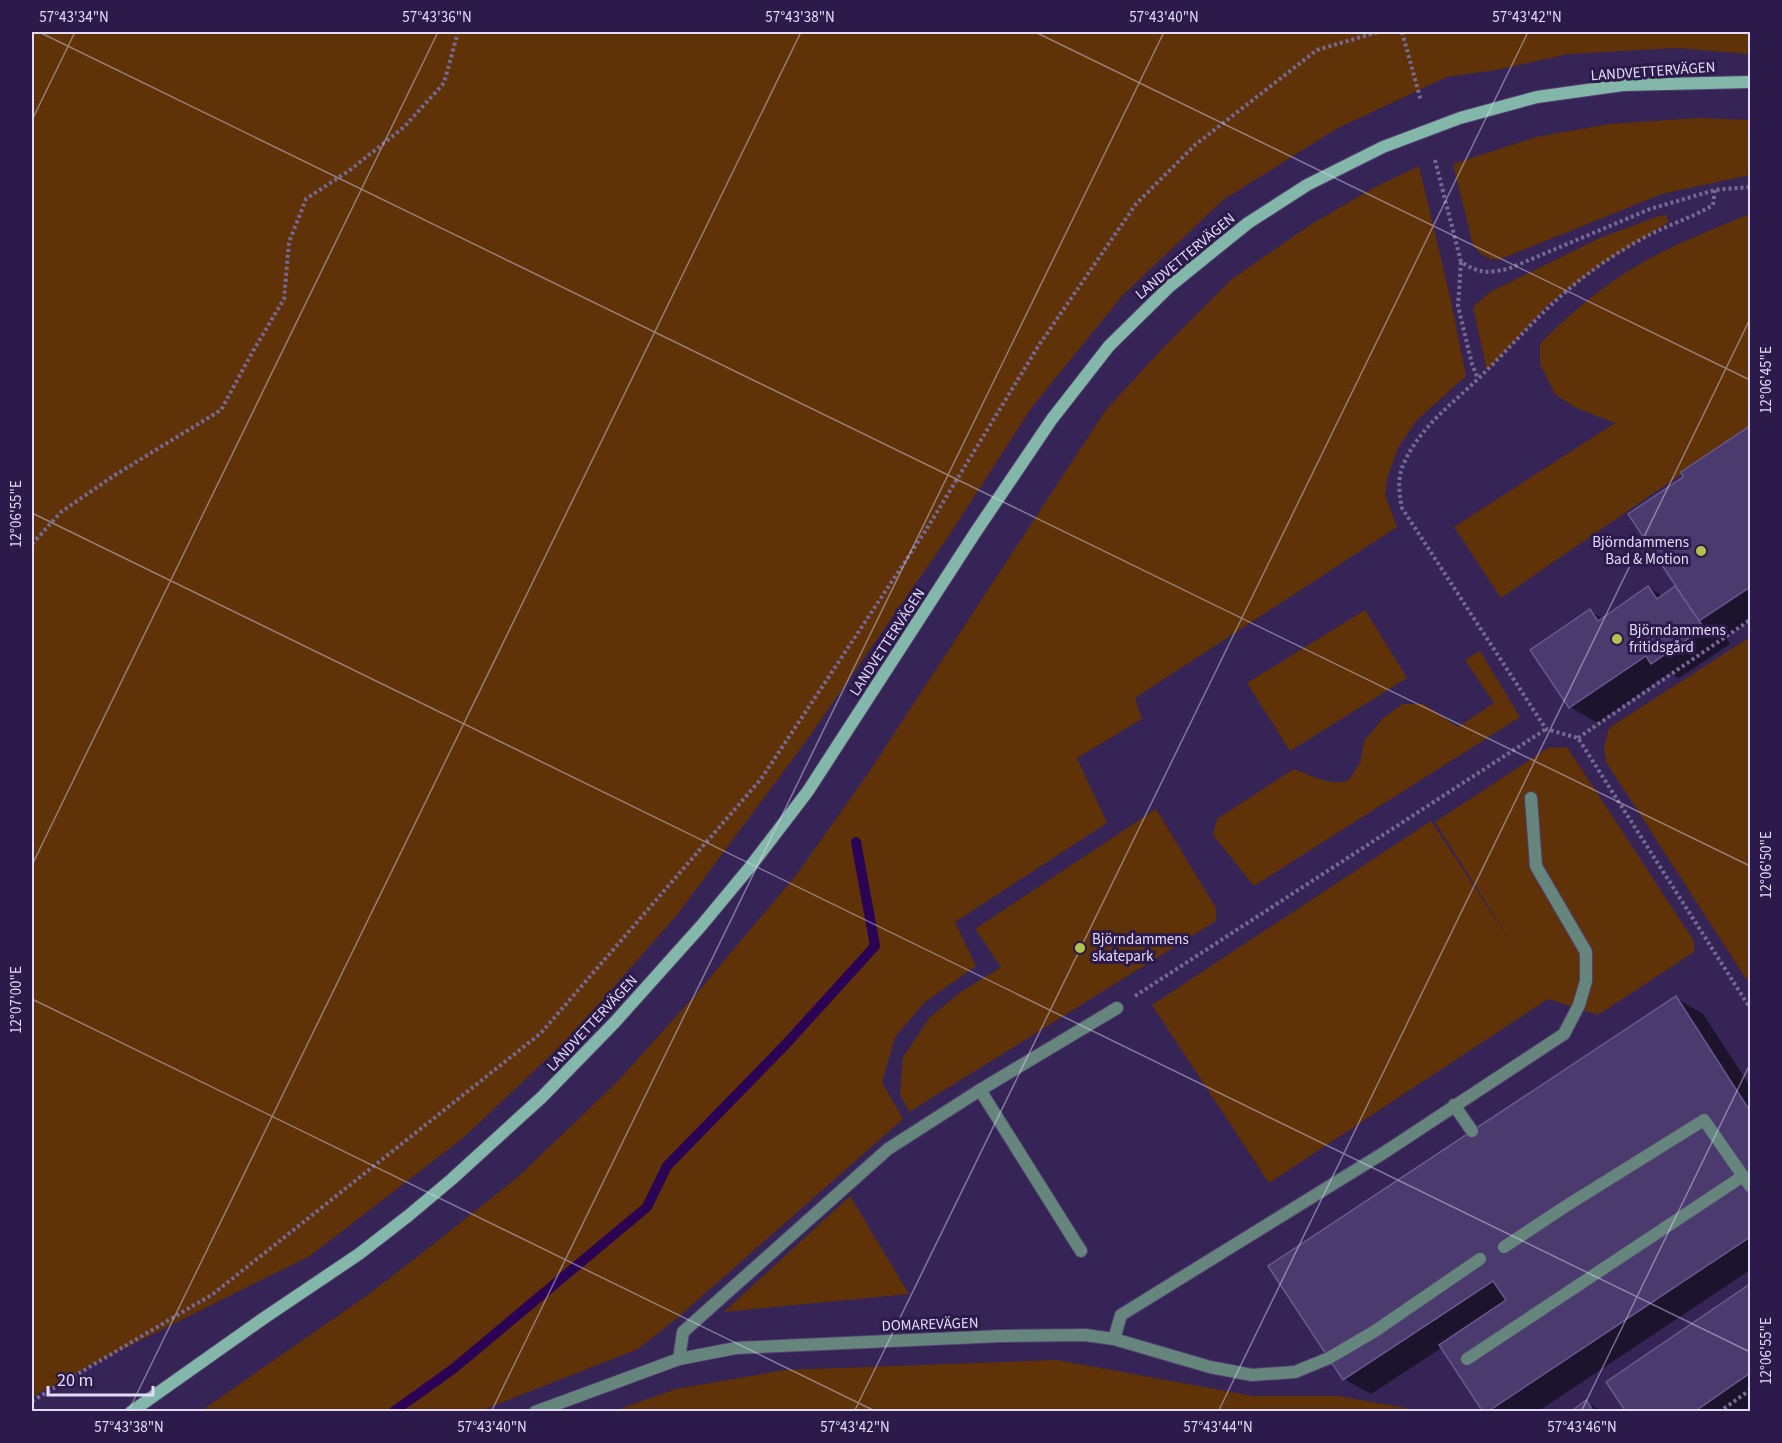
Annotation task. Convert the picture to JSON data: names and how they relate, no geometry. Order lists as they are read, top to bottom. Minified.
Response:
{"streets":{"street":["LANDVETTERVÄGEN","DOMAREVÄGEN"]},"places":["Björndammens Bad & Motion","Björndammens fritidsgård","Björndammens skatepark"],"scale_bar":"20 m","coordinates":["57°43'34\"N","57°43'36\"N","57°43'38\"N","57°43'40\"N","57°43'42\"N","12°06'45\"E","12°06'55\"E","12°06'50\"E","12°07'00\"E","57°43'44\"N","57°43'46\"N"]}
